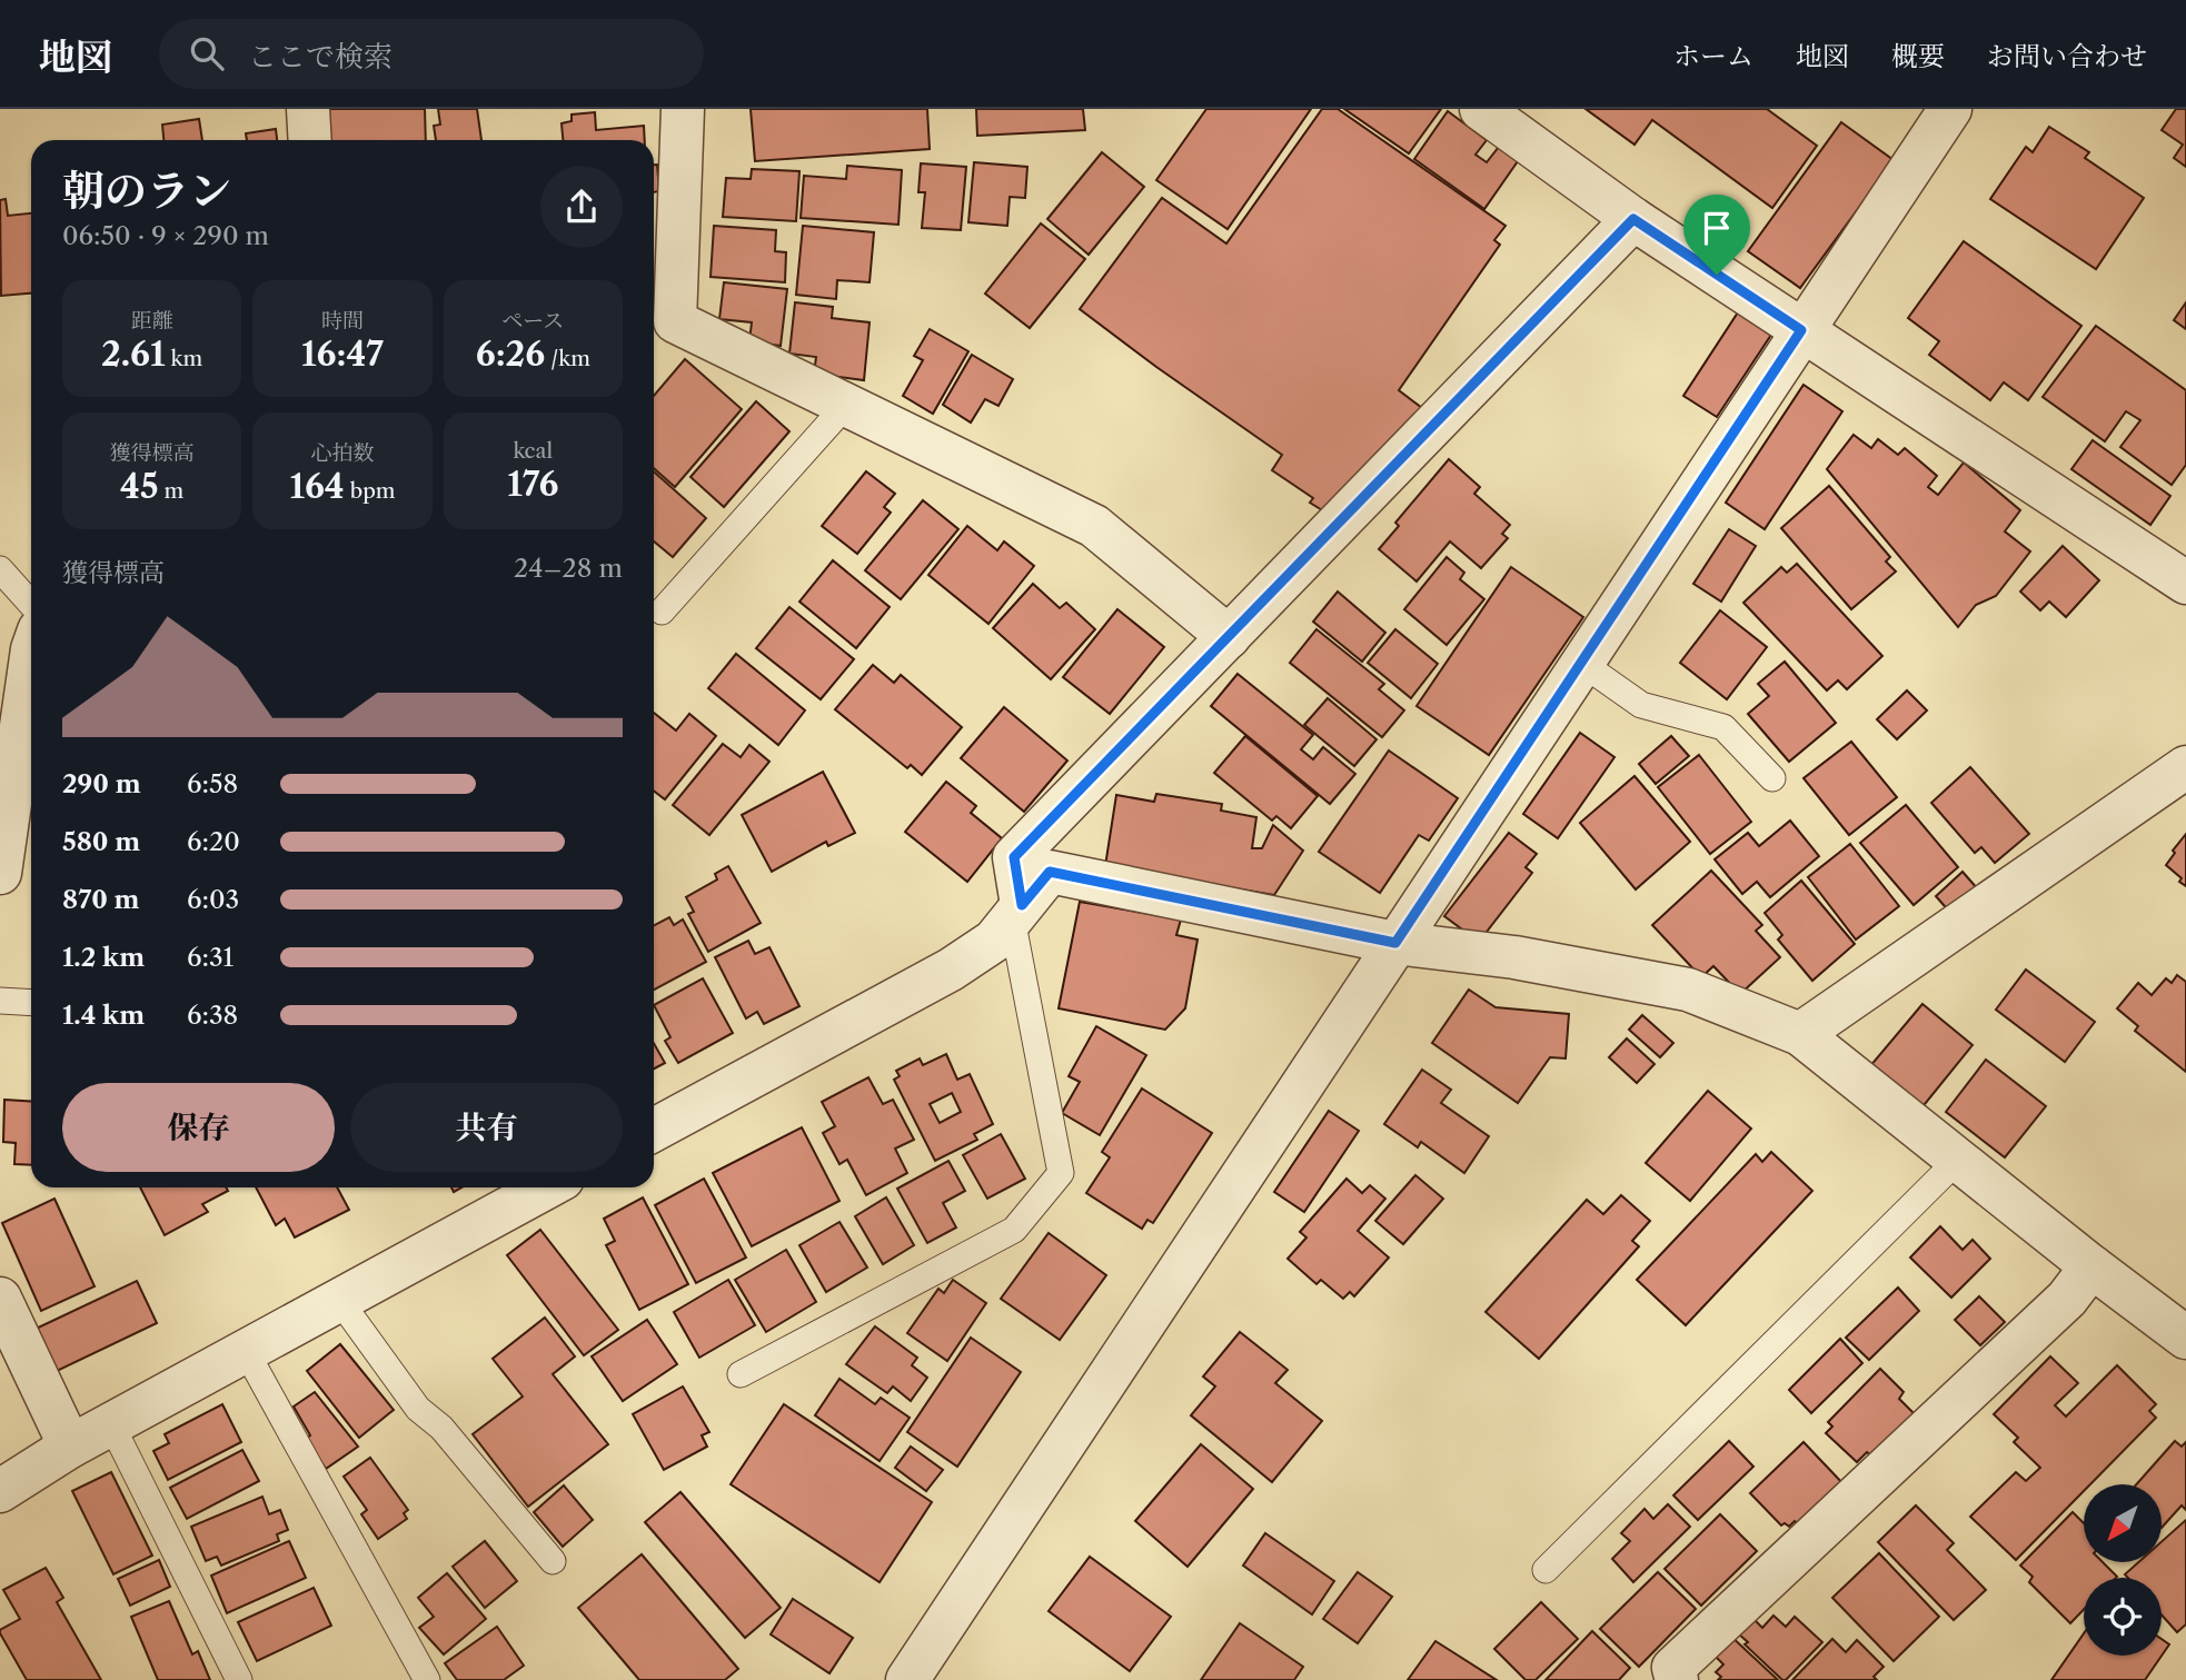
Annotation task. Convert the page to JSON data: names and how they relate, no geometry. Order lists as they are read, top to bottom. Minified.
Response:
{"north":"bottom left","page":{"header":"地図","search":"ここで検索","nav":["ホーム","地図","概要","お問い合わせ"],"heading":["朝のラン","06:50 · 9 × 290 m"],"stats":[["距離","2.61 km"],["時間","16:47"],["ペース","6:26 /km"],["獲得標高","45 m"],["心拍数","164 bpm"],["kcal","176"]],"chart":["獲得標高","24–28 m"],"list":[{"name":"290 m","note":"6:58"},{"name":"580 m","note":"6:20"},{"name":"870 m","note":"6:03"},{"name":"1.2 km","note":"6:31"},{"name":"1.4 km","note":"6:38"}],"buttons":["保存","共有"]}}
